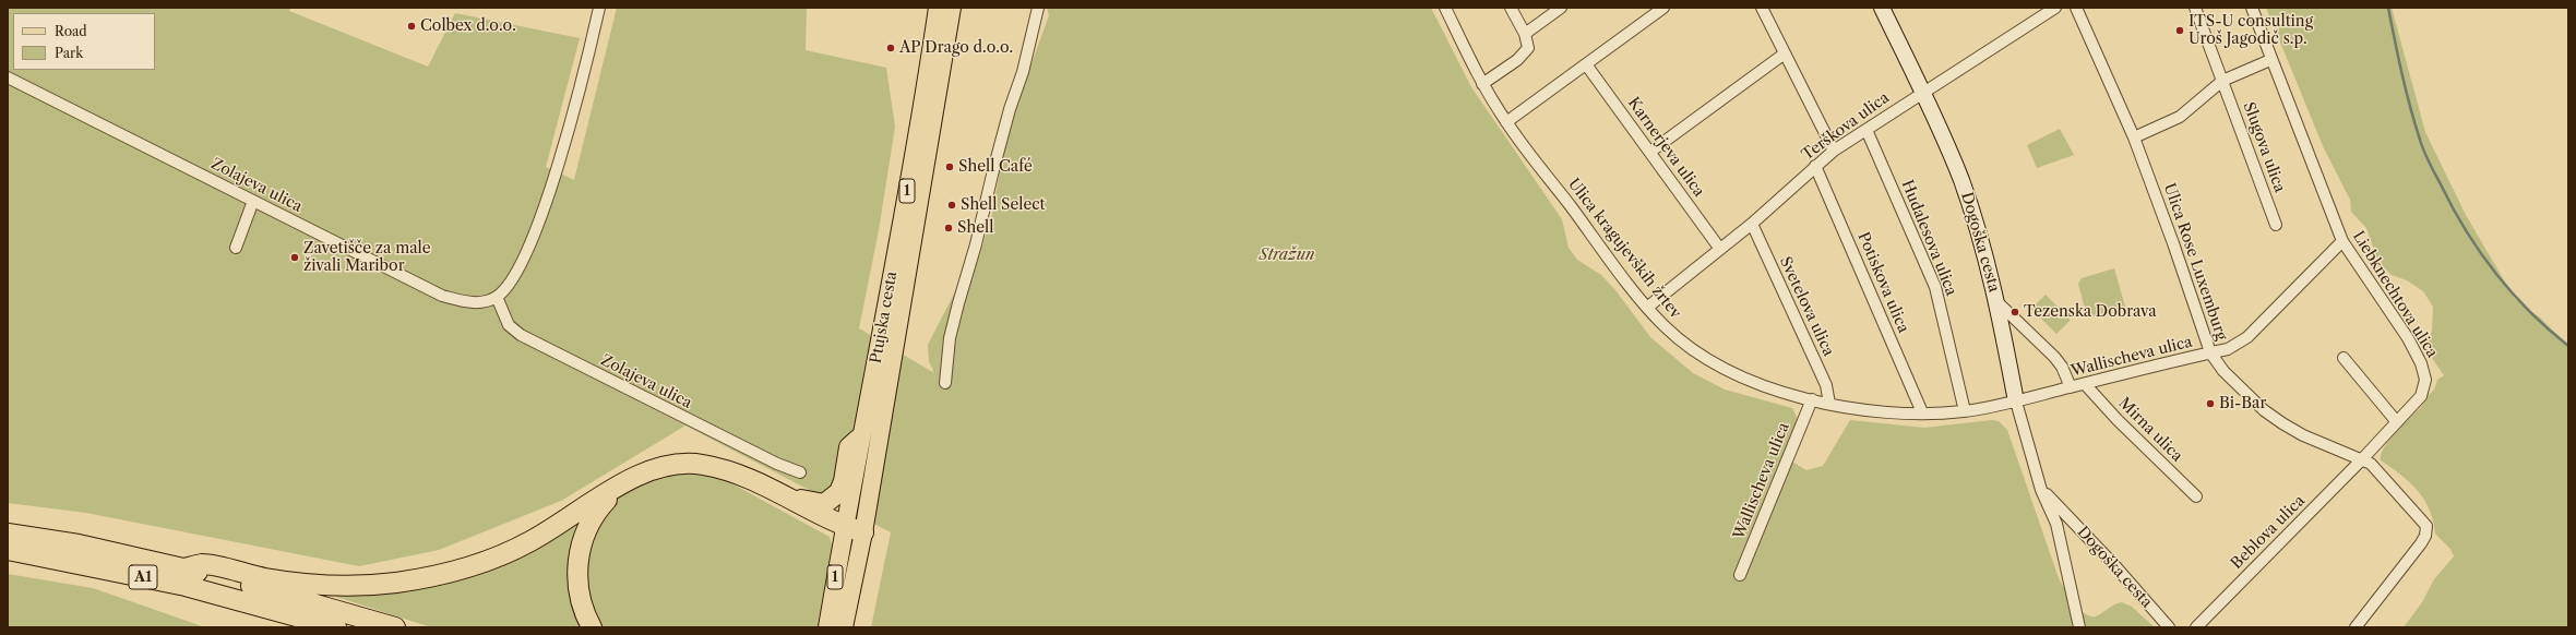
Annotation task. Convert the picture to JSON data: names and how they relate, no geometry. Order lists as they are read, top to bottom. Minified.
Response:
{"streets":{"highway":["A1"],"main road":["1","Ptujska cesta"],"street":["Terškova ulica","Karnerjeva ulica","Slugova ulica","Zolajeva ulica","Hudalesova ulica","Dogoška cesta","Ulica kragujevških žrtev","Ulica Rose Luxemburg","Potiskova ulica","Liebknechtova ulica","Svetelova ulica","Wallischeva ulica","Mirna ulica","Beblova ulica"]},"crossings":[["Terškova ulica","Karnerjeva ulica"],["Terškova ulica","Hudalesova ulica"],["Terškova ulica","Dogoška cesta"],["Terškova ulica","Ulica kragujevških žrtev"],["Terškova ulica","Potiskova ulica"],["Terškova ulica","Svetelova ulica"],["Hudalesova ulica","Ulica kragujevških žrtev"],["Dogoška cesta","Ulica kragujevških žrtev"],["Dogoška cesta","Wallischeva ulica"],["Ulica kragujevških žrtev","Potiskova ulica"],["Ulica kragujevških žrtev","Svetelova ulica"],["Ulica kragujevških žrtev","Wallischeva ulica"],["Ulica Rose Luxemburg","Liebknechtova ulica"],["Ulica Rose Luxemburg","Wallischeva ulica"],["Ulica Rose Luxemburg","Beblova ulica"],["Liebknechtova ulica","Wallischeva ulica"],["Liebknechtova ulica","Beblova ulica"],["Wallischeva ulica","Mirna ulica"]],"parks":["Stražun"],"places":["Colbex d.o.o.","ITS-U consulting Uroš Jagodič s.p.","AP Drago d.o.o.","Shell Café","Shell Select","Shell","Zavetišče za male živali Maribor","Tezenska Dobrava","Bi-Bar"],"legend":["Road","Park"]}
